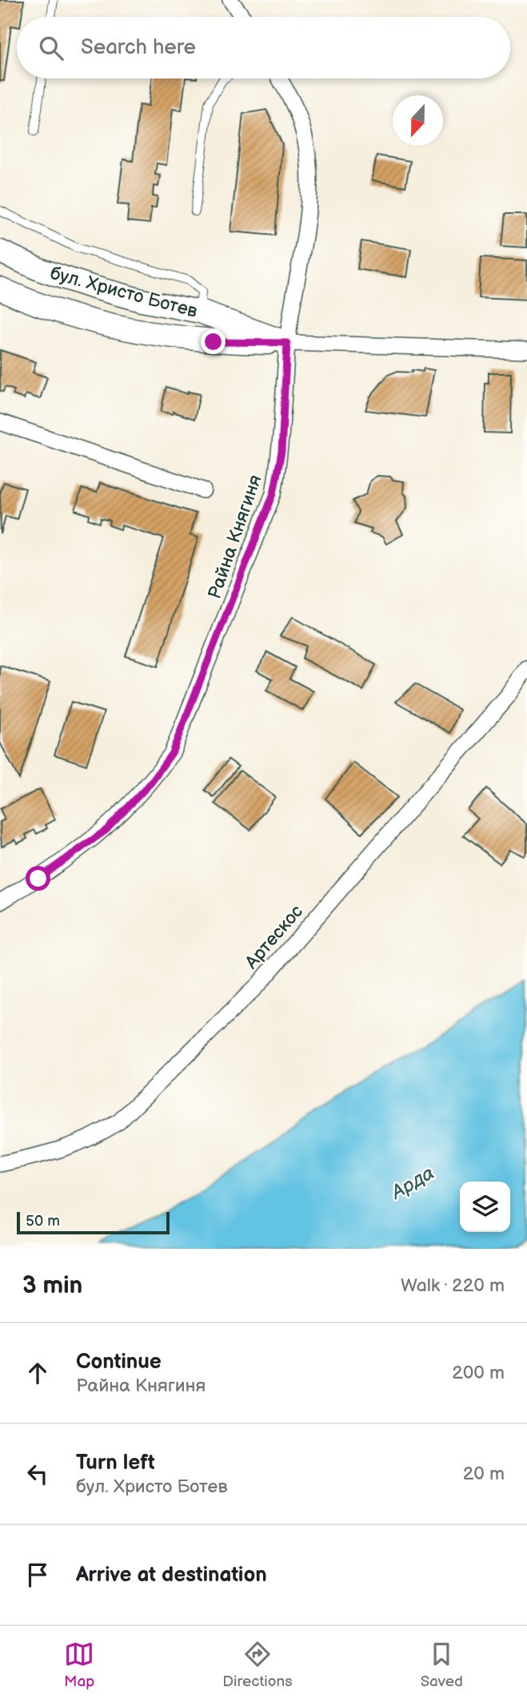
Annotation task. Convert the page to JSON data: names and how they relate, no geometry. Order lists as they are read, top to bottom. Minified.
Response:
{"streets":{"main road":["бул. Христо Ботев"],"street":["Райна Княгиня","Артескос"]},"crossings":[["бул. Христо Ботев","Райна Княгиня"]],"water":["Арда"],"scale_bar":"50 m","north":"bottom","page":{"search":"Search here","scale":"50 m","heading":["3 min","Walk · 220 m"],"list":[["Continue","Райна Княгиня","200 m"],["Turn left","бул. Христо Ботев","20 m"],"Arrive at destination"],"nav":["Map","Directions","Saved"]}}
